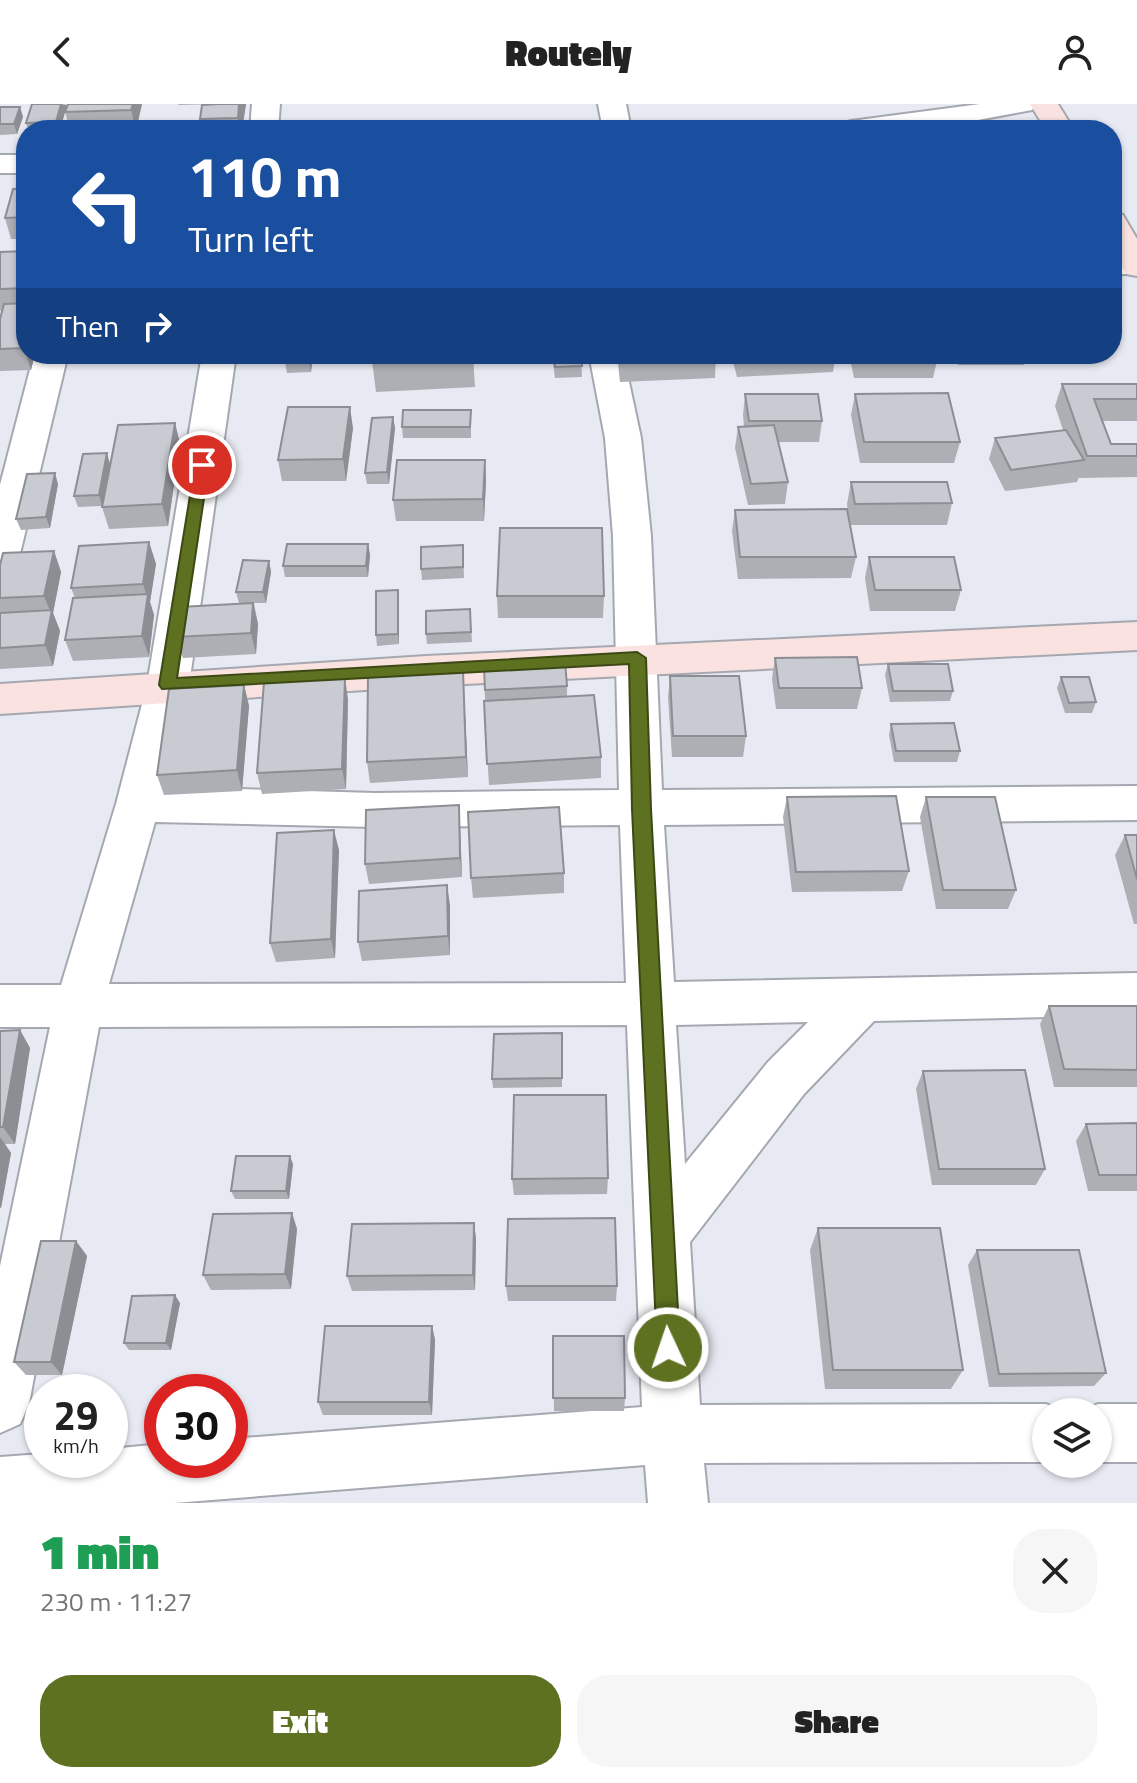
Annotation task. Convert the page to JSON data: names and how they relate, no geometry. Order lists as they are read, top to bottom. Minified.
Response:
{"page":{"header":"Routely","turn":["110 m","Turn left"],"then":"Then","speed":"29 km/h","limit":"30","heading":["1 min","230 m · 11:27"],"buttons":["Exit","Share"]}}
